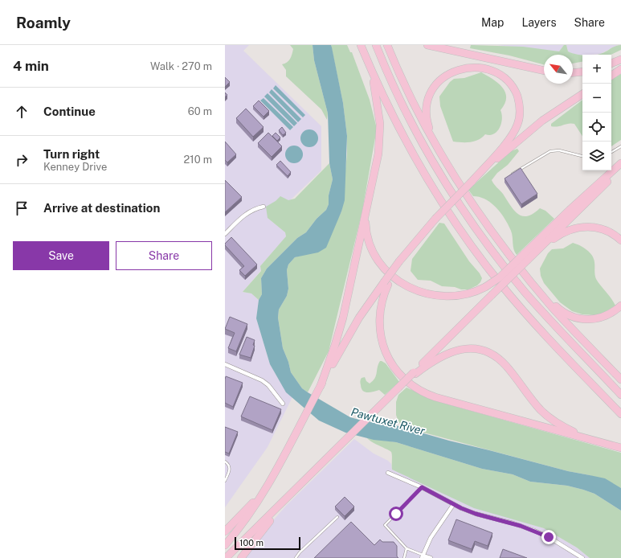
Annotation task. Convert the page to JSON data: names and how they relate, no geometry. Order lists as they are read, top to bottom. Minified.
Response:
{"water":["Pawtuxet River"],"scale_bar":"100 m","north":"top left","page":{"header":"Roamly","nav":["Map","Layers","Share"],"heading":["4 min","Walk · 270 m"],"map_buttons":["+","−"],"list":[["Continue","60 m"],["Turn right","Kenney Drive","210 m"],"Arrive at destination"],"buttons":["Save","Share"],"scale":"100 m"}}
